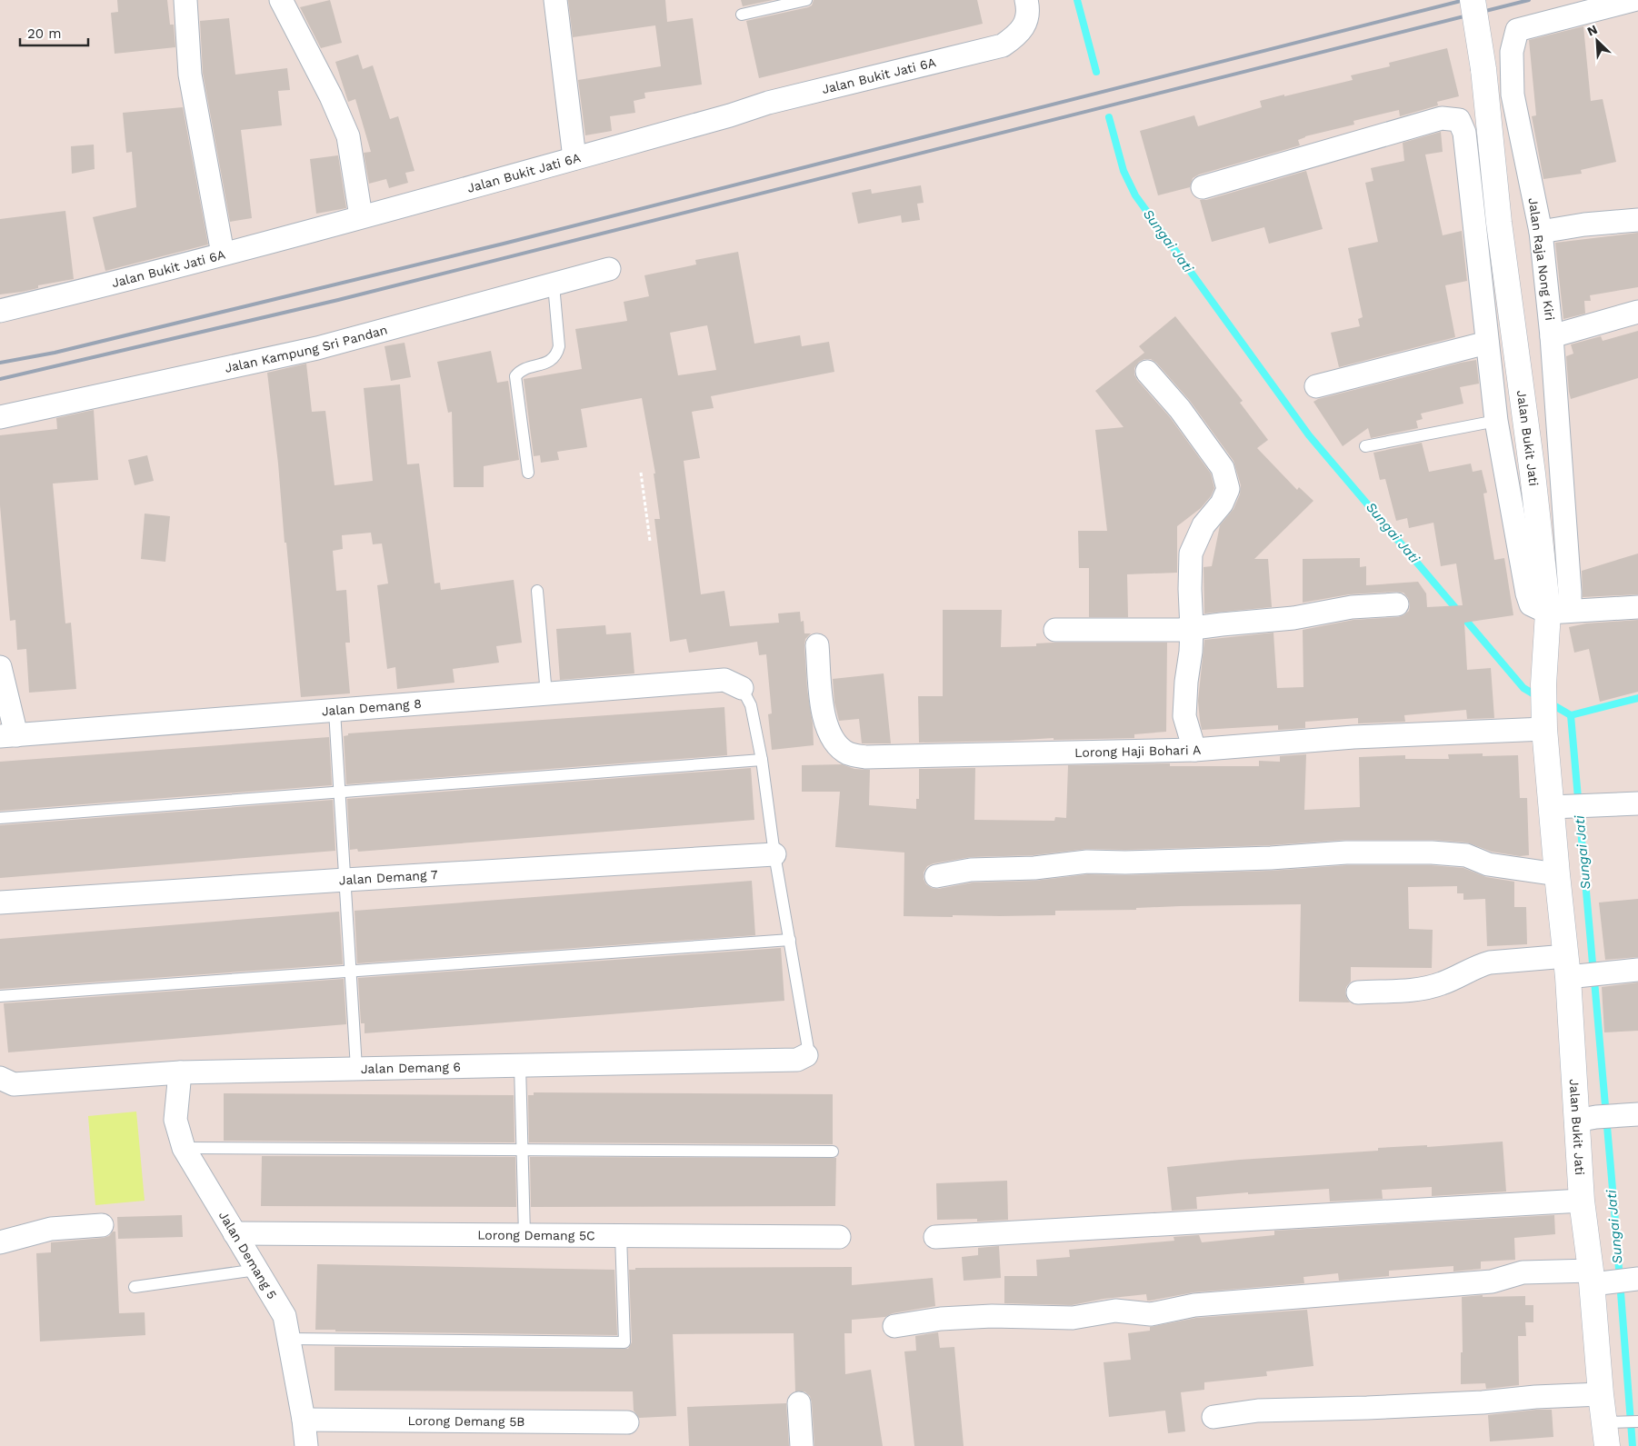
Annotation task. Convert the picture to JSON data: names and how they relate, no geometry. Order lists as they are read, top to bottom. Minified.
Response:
{"streets":{"street":["Jalan Bukit Jati 6A","Jalan Raja Nong Kiri","Jalan Kampung Sri Pandan","Jalan Bukit Jati","Jalan Demang 8","Lorong Haji Bohari A","Jalan Demang 7","Jalan Demang 6","Lorong Demang 5C","Jalan Demang 5","Lorong Demang 5B"]},"crossings":[["Jalan Raja Nong Kiri","Jalan Bukit Jati"],["Jalan Bukit Jati","Lorong Haji Bohari A"],["Jalan Demang 6","Jalan Demang 5"],["Lorong Demang 5C","Jalan Demang 5"],["Jalan Demang 5","Lorong Demang 5B"]],"water":["Sungai Jati"],"scale_bar":"20 m","north":"top left"}
